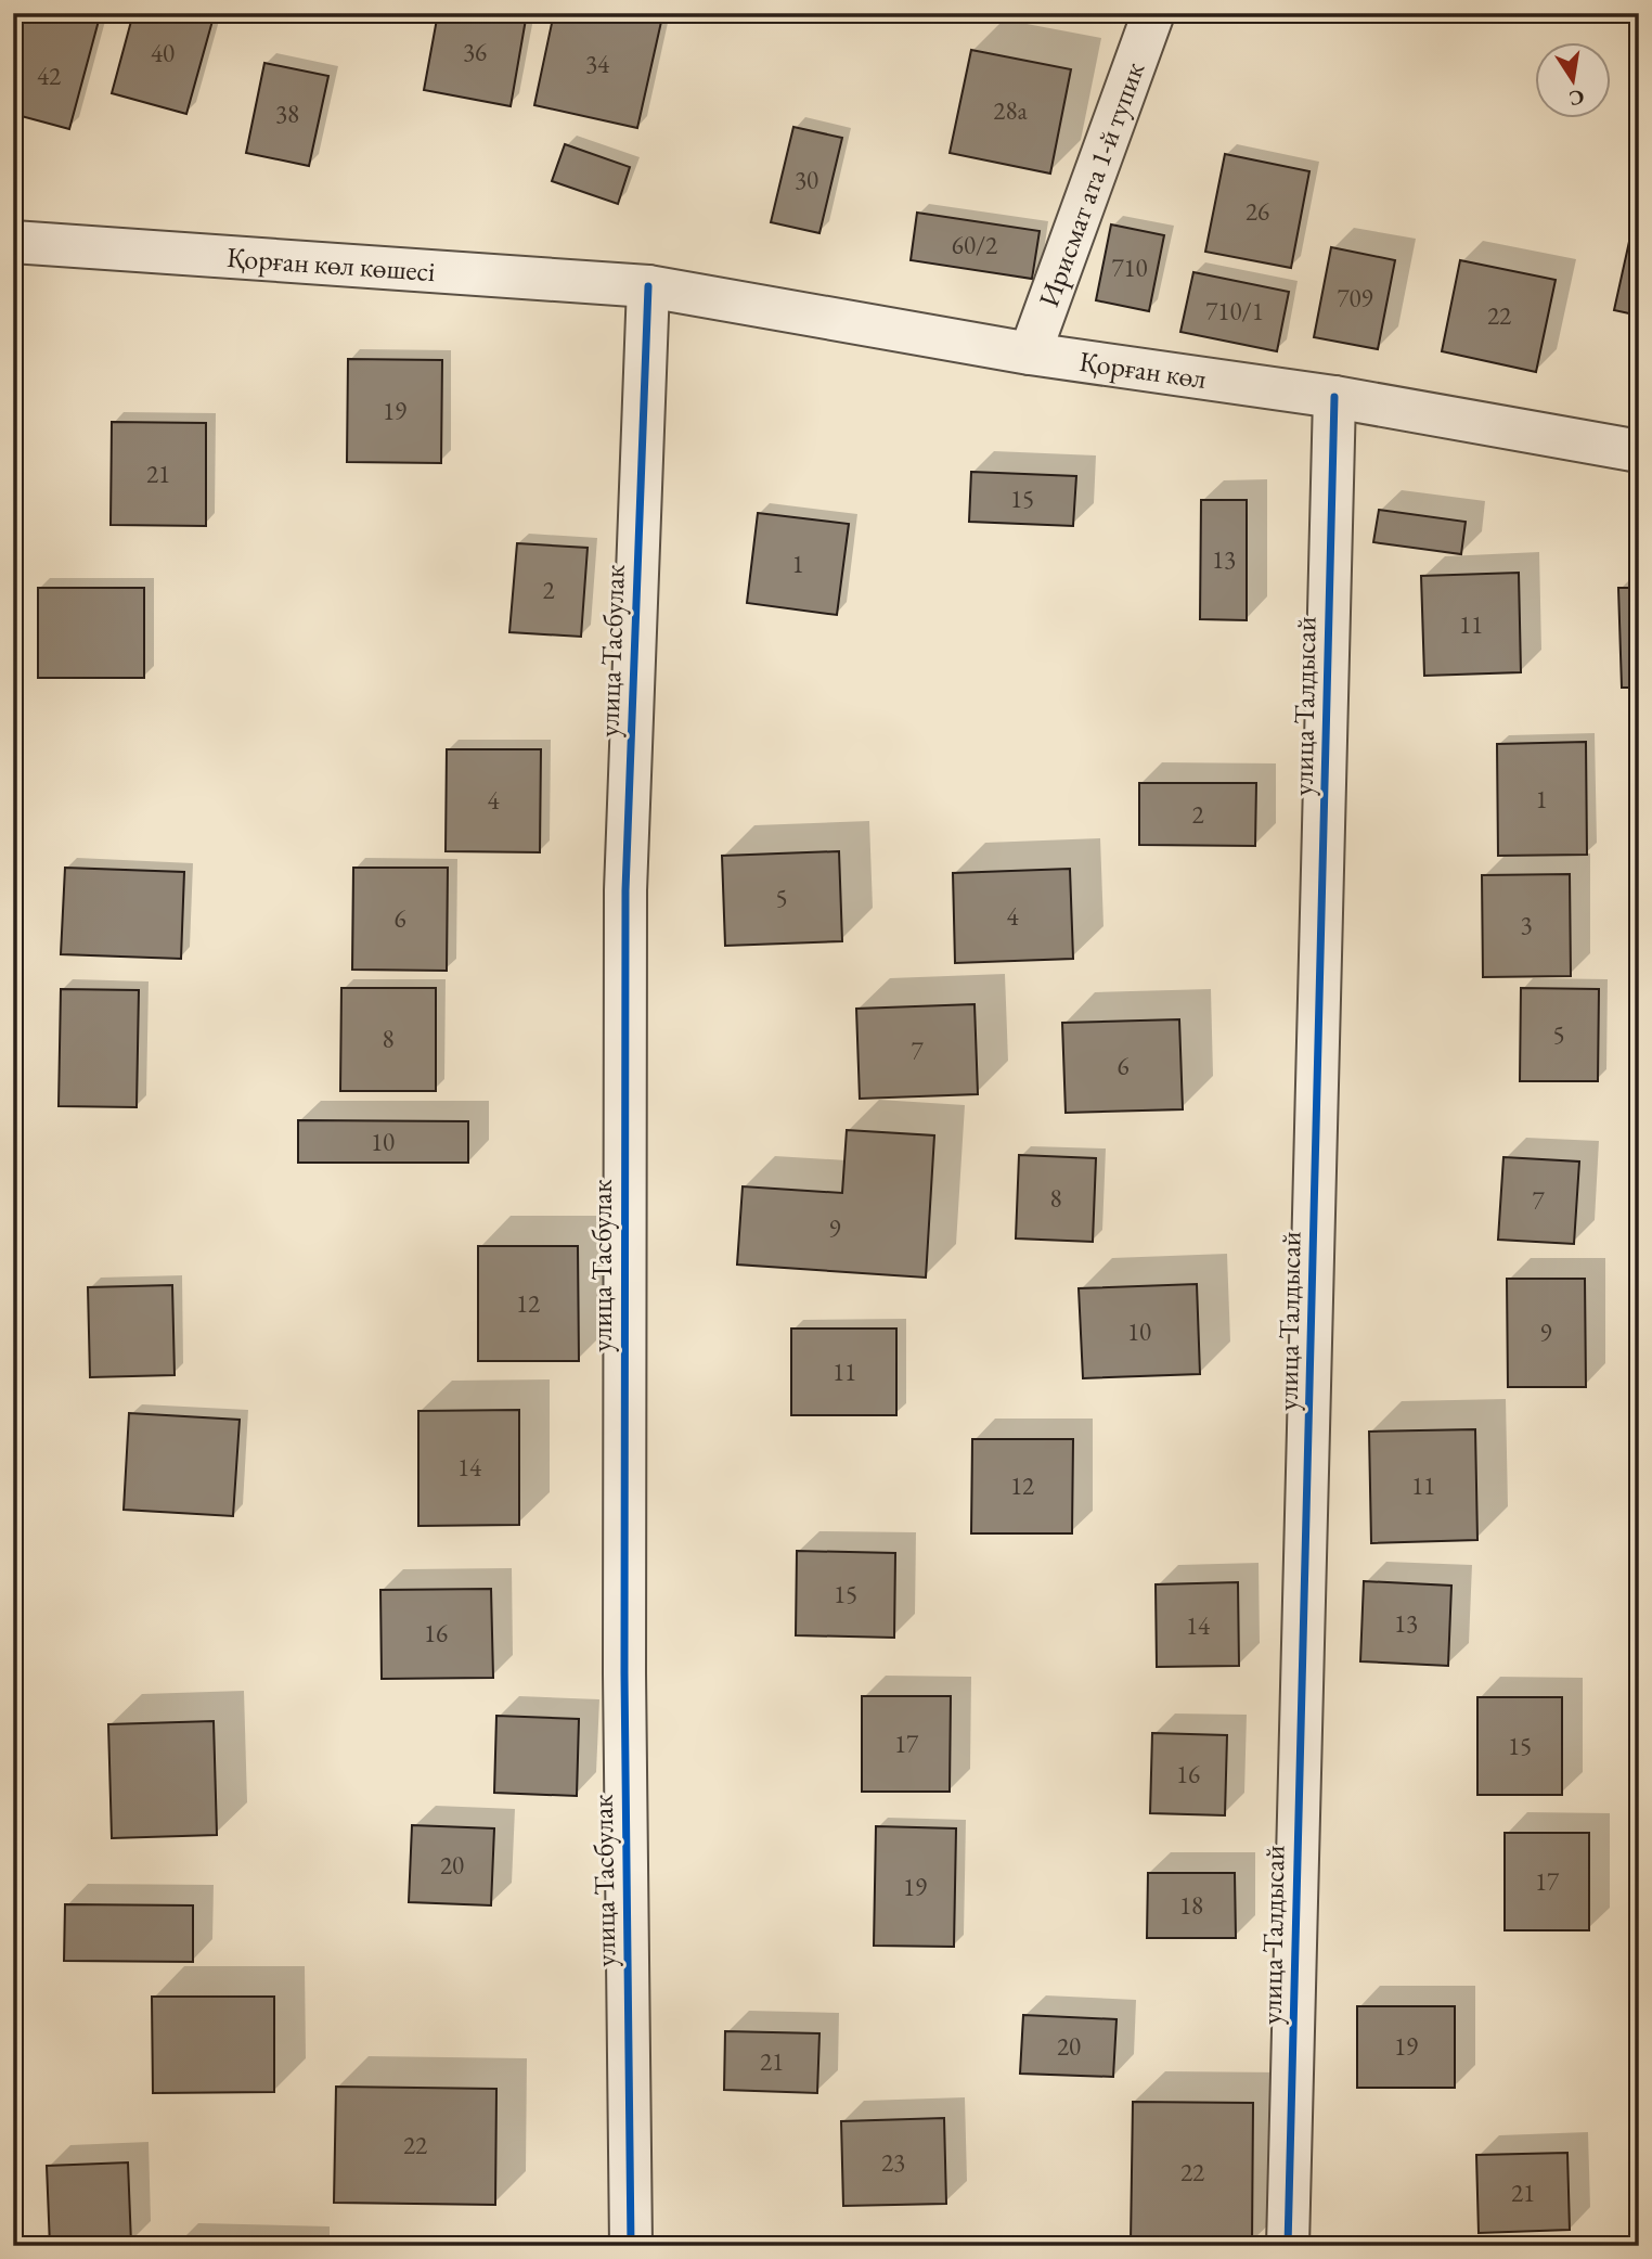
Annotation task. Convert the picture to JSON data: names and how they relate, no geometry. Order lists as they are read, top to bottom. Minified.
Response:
{"streets":{"street":["Ирисмат ата 1-й тупик","Қорған көл көшесі","Қорған көл","улица Тасбулак","улица Талдысай"]},"crossings":[["Ирисмат ата 1-й тупик","Қорған көл"],["Қорған көл көшесі","Қорған көл"],["Қорған көл көшесі","улица Тасбулак"],["Қорған көл","улица Тасбулак"],["Қорған көл","улица Талдысай"]],"house_numbers":["36","40","34","42","28а","38","30","26","60/2","710","709","710/1","22","19","21","15","13","1","2","11","1","4","2","5","4","6","3","5","8","7","6","10","8","7","9","12","10","9","11","14","12","11","15","13","14","16","17","15","16","20","17","19","18","20","19","21","22","23","22","21"],"north":"bottom"}
